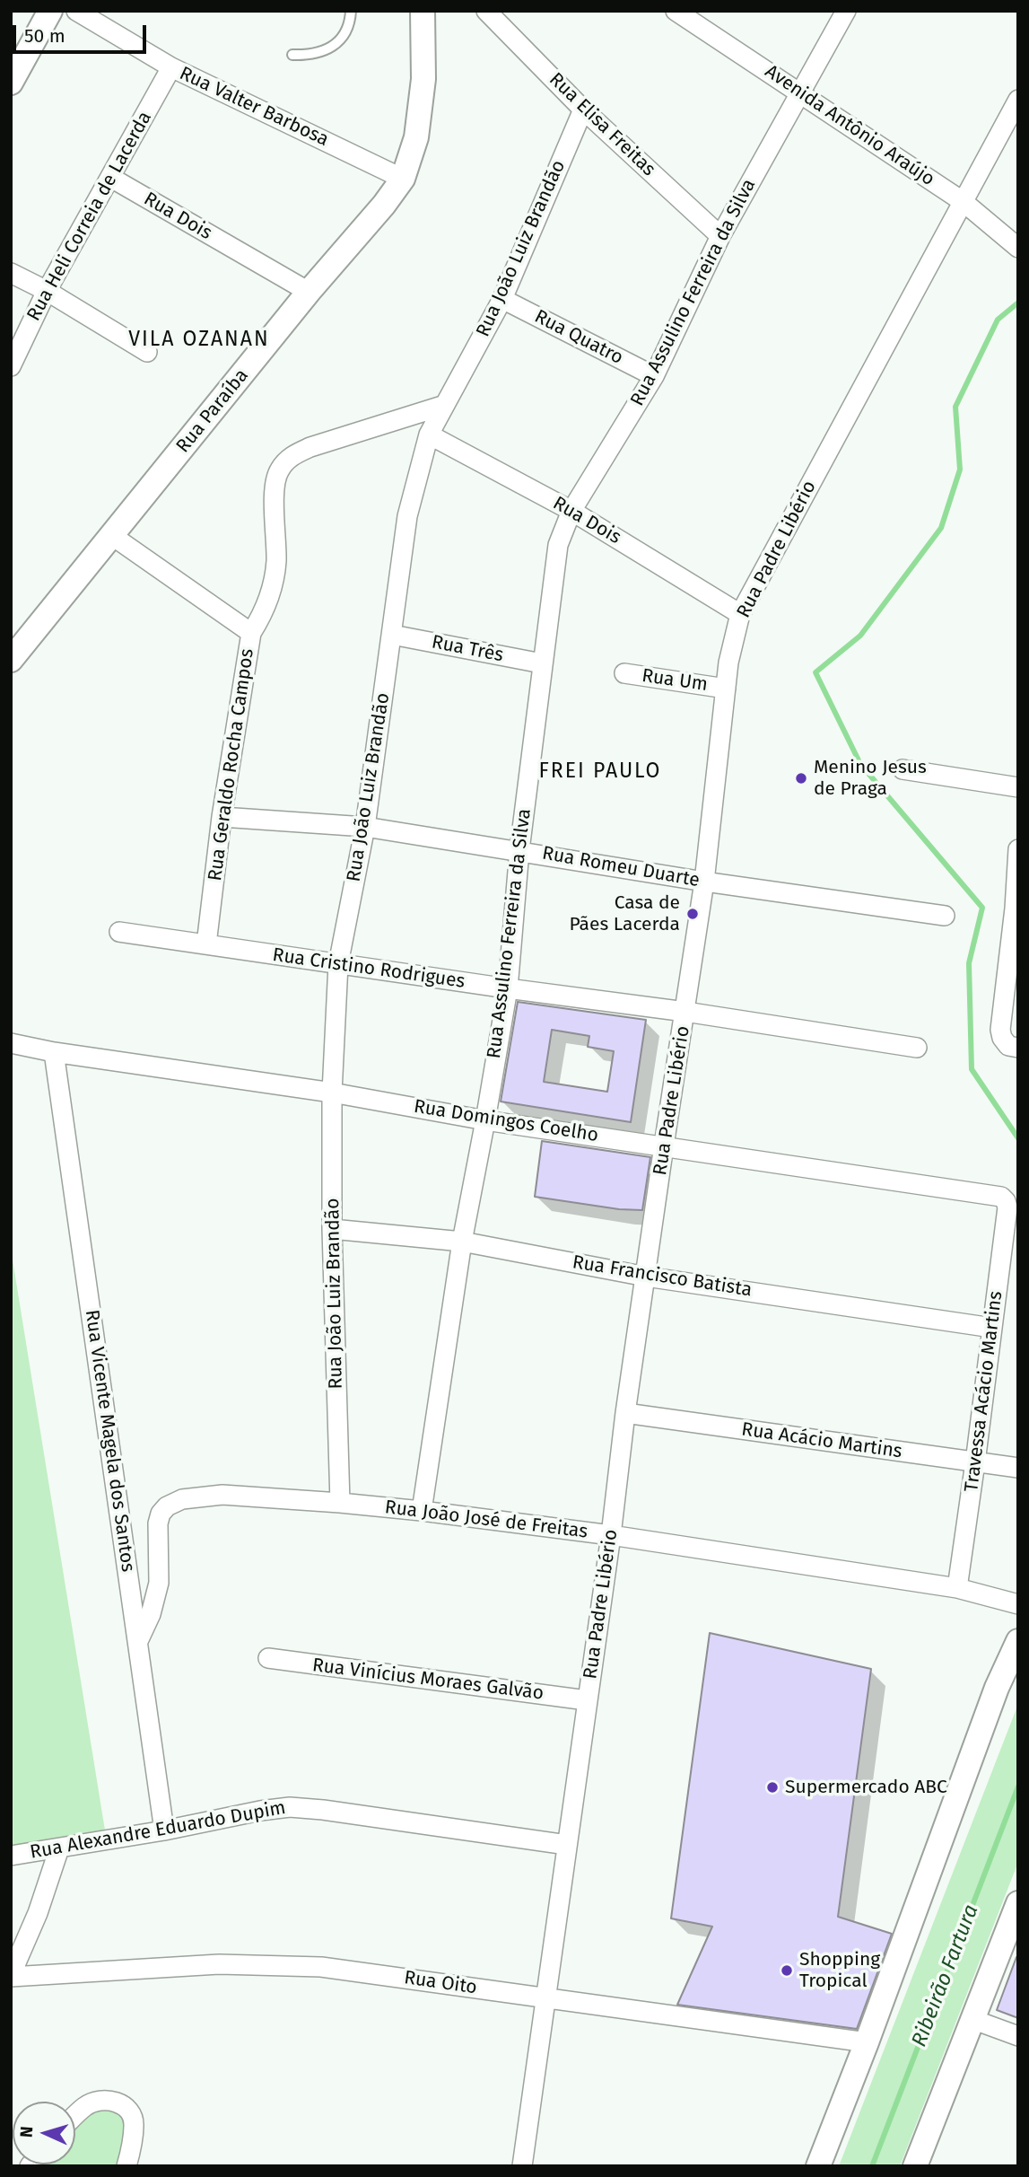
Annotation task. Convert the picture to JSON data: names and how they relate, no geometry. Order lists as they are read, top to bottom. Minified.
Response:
{"streets":{"street":["Rua Valter Barbosa","Rua Elisa Freitas","Avenida Antônio Araújo","Rua Heli Correia de Lacerda","Rua Dois","Rua João Luiz Brandão","Rua Assulino Ferreira da Silva","Rua Quatro","Rua Paraíba","Rua Padre Libério","Rua Três","Rua Um","Rua Geraldo Rocha Campos","Rua Romeu Duarte","Rua Cristino Rodrigues","Rua Domingos Coelho","Rua Francisco Batista","Travessa Acácio Martins","Rua Vicente Magela dos Santos","Rua Acácio Martins","Rua João José de Freitas","Rua Vinícius Moraes Galvão","Rua Alexandre Eduardo Dupim","Rua Oito"]},"crossings":[["Rua Valter Barbosa","Rua Heli Correia de Lacerda"],["Rua Valter Barbosa","Rua Paraíba"],["Rua Elisa Freitas","Rua João Luiz Brandão"],["Rua Elisa Freitas","Rua Assulino Ferreira da Silva"],["Avenida Antônio Araújo","Rua Assulino Ferreira da Silva"],["Avenida Antônio Araújo","Rua Padre Libério"],["Rua Heli Correia de Lacerda","Rua Dois"],["Rua Dois","Rua João Luiz Brandão"],["Rua Dois","Rua Assulino Ferreira da Silva"],["Rua Dois","Rua Paraíba"],["Rua Dois","Rua Padre Libério"],["Rua João Luiz Brandão","Rua Quatro"],["Rua João Luiz Brandão","Rua Três"],["Rua João Luiz Brandão","Rua Geraldo Rocha Campos"],["Rua João Luiz Brandão","Rua Romeu Duarte"],["Rua João Luiz Brandão","Rua Cristino Rodrigues"],["Rua João Luiz Brandão","Rua Domingos Coelho"],["Rua João Luiz Brandão","Rua Francisco Batista"],["Rua João Luiz Brandão","Rua João José de Freitas"],["Rua Assulino Ferreira da Silva","Rua Quatro"],["Rua Assulino Ferreira da Silva","Rua Três"],["Rua Assulino Ferreira da Silva","Rua Romeu Duarte"],["Rua Assulino Ferreira da Silva","Rua Cristino Rodrigues"],["Rua Assulino Ferreira da Silva","Rua Domingos Coelho"],["Rua Assulino Ferreira da Silva","Rua Francisco Batista"],["Rua Assulino Ferreira da Silva","Rua João José de Freitas"],["Rua Padre Libério","Rua Um"],["Rua Padre Libério","Rua Romeu Duarte"],["Rua Padre Libério","Rua Cristino Rodrigues"],["Rua Padre Libério","Rua Domingos Coelho"],["Rua Padre Libério","Rua Francisco Batista"],["Rua Padre Libério","Rua Acácio Martins"],["Rua Padre Libério","Rua João José de Freitas"],["Rua Padre Libério","Rua Vinícius Moraes Galvão"],["Rua Padre Libério","Rua Alexandre Eduardo Dupim"],["Rua Padre Libério","Rua Oito"],["Rua Geraldo Rocha Campos","Rua Romeu Duarte"],["Rua Geraldo Rocha Campos","Rua Cristino Rodrigues"],["Rua Domingos Coelho","Travessa Acácio Martins"],["Rua Domingos Coelho","Rua Vicente Magela dos Santos"],["Rua Francisco Batista","Travessa Acácio Martins"],["Travessa Acácio Martins","Rua Acácio Martins"],["Travessa Acácio Martins","Rua João José de Freitas"],["Rua Vicente Magela dos Santos","Rua João José de Freitas"],["Rua Vicente Magela dos Santos","Rua Alexandre Eduardo Dupim"]],"districts":["VILA OZANAN","FREI PAULO"],"water":["Ribeirão Fartura"],"places":["Menino Jesus de Praga","Casa de Pães Lacerda","Supermercado ABC","Shopping Tropical"],"scale_bar":"50 m","north":"left"}
